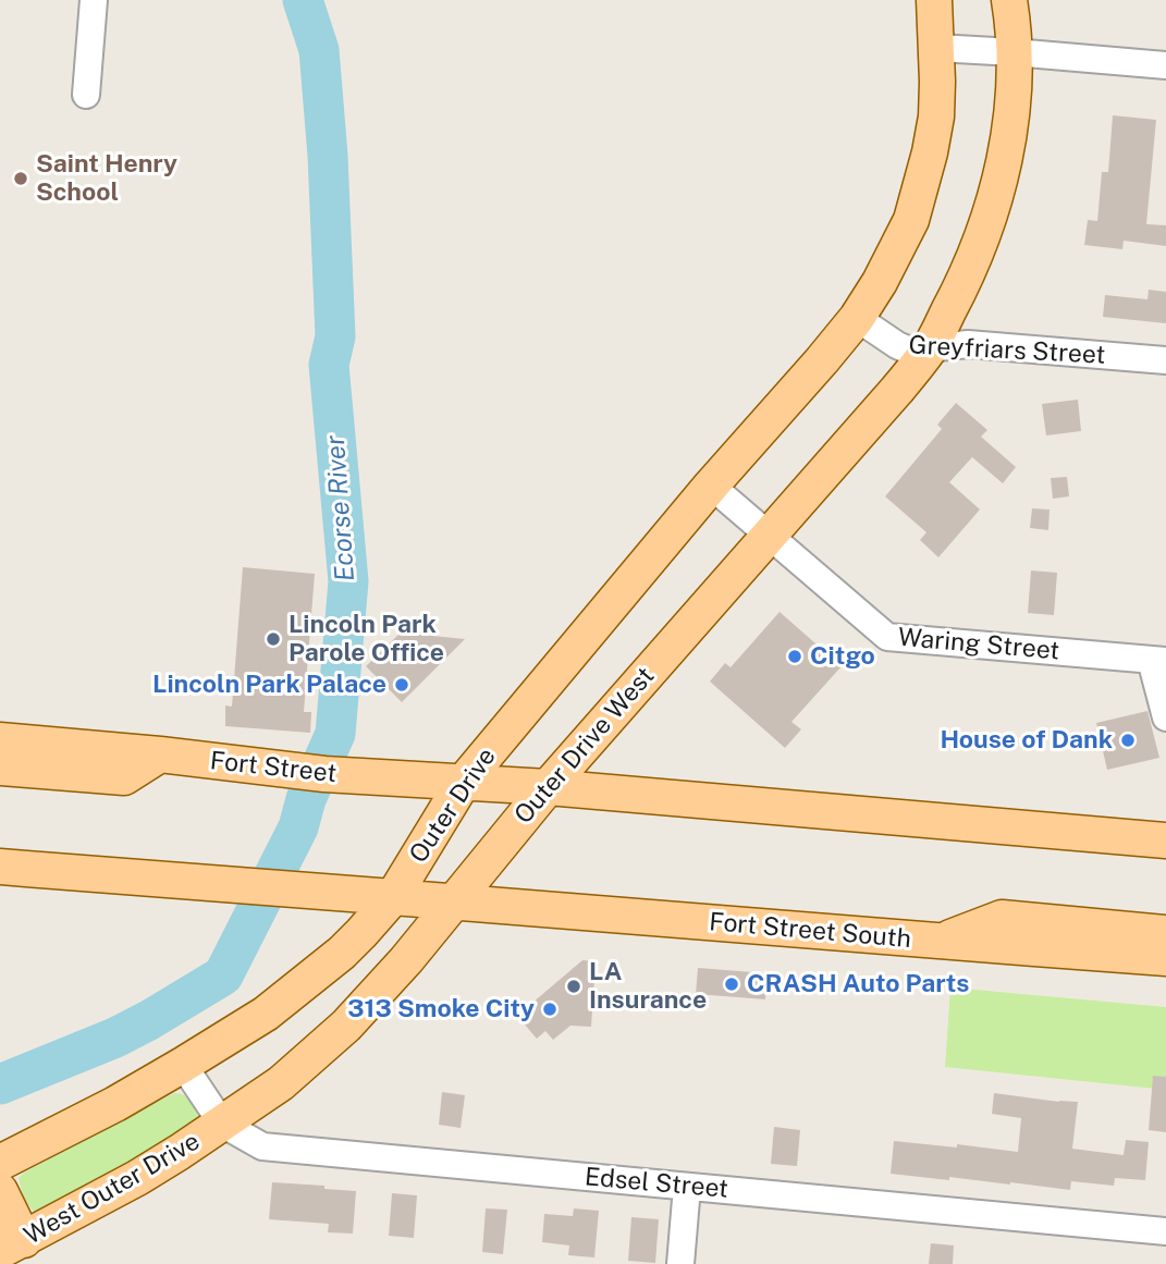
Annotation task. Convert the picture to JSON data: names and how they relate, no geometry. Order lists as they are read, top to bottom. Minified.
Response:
{"streets":{"main road":["Outer Drive West","Fort Street","Outer Drive","Fort Street South","West Outer Drive"],"street":["Greyfriars Street","Waring Street","Edsel Street"]},"crossings":[["Greyfriars Street","Outer Drive West"],["Greyfriars Street","Outer Drive"],["Waring Street","Outer Drive West"],["Waring Street","Outer Drive"],["Outer Drive West","Fort Street"],["Outer Drive West","Fort Street South"],["Outer Drive West","Edsel Street"],["Outer Drive West","West Outer Drive"],["Fort Street","Outer Drive"],["Outer Drive","Edsel Street"],["Edsel Street","West Outer Drive"]],"water":["Ecorse River"],"places":["Saint Henry School","Lincoln Park Parole Office","Citgo","Lincoln Park Palace","House of Dank","CRASH Auto Parts","LA Insurance","313 Smoke City"]}
